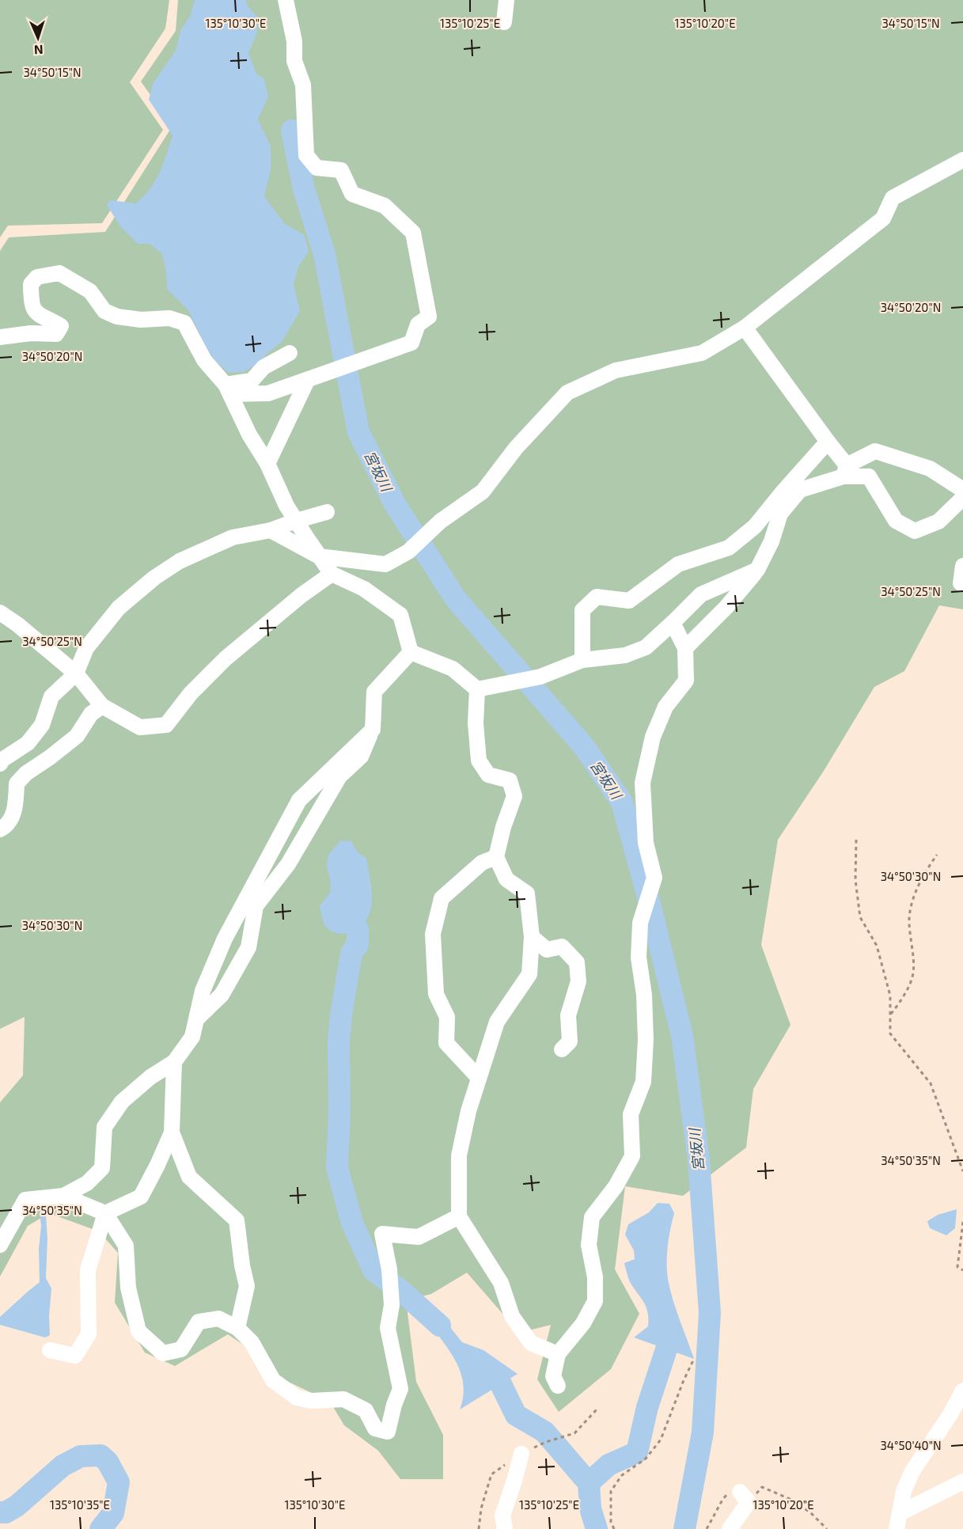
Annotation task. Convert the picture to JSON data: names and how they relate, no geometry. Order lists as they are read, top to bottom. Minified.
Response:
{"water":["宮坂川"],"north":"bottom","coordinates":["34°50'15\"N","135°10'30\"E","135°10'25\"E","135°10'20\"E","34°50'20\"N","34°50'25\"N","34°50'30\"N","34°50'35\"N","34°50'40\"N","135°10'35\"E"]}
